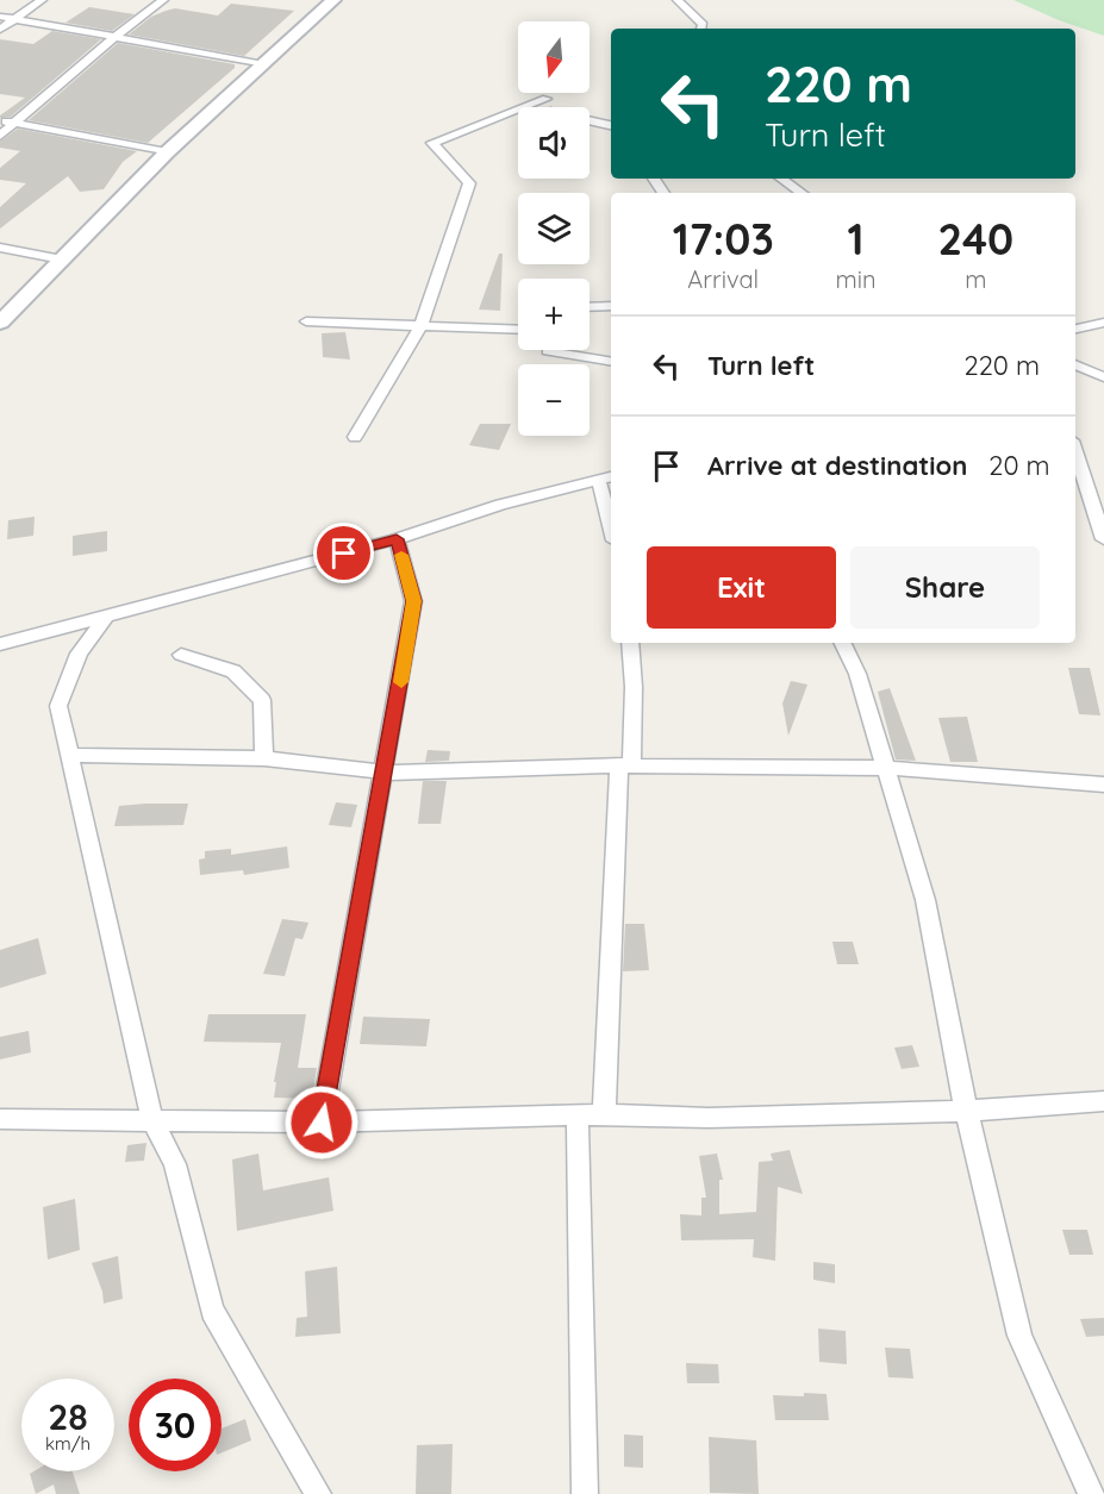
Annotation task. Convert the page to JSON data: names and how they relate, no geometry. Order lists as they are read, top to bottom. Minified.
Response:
{"north":"bottom","page":{"map_buttons":["+","−"],"turn":["220 m","Turn left"],"eta":["17:03","Arrival","1","min","240","m"],"list":[{"name":"Turn left","value":"220 m"},{"name":"Arrive at destination","value":"20 m"}],"buttons":["Exit","Share"],"speed":"28 km/h","limit":"30"}}
